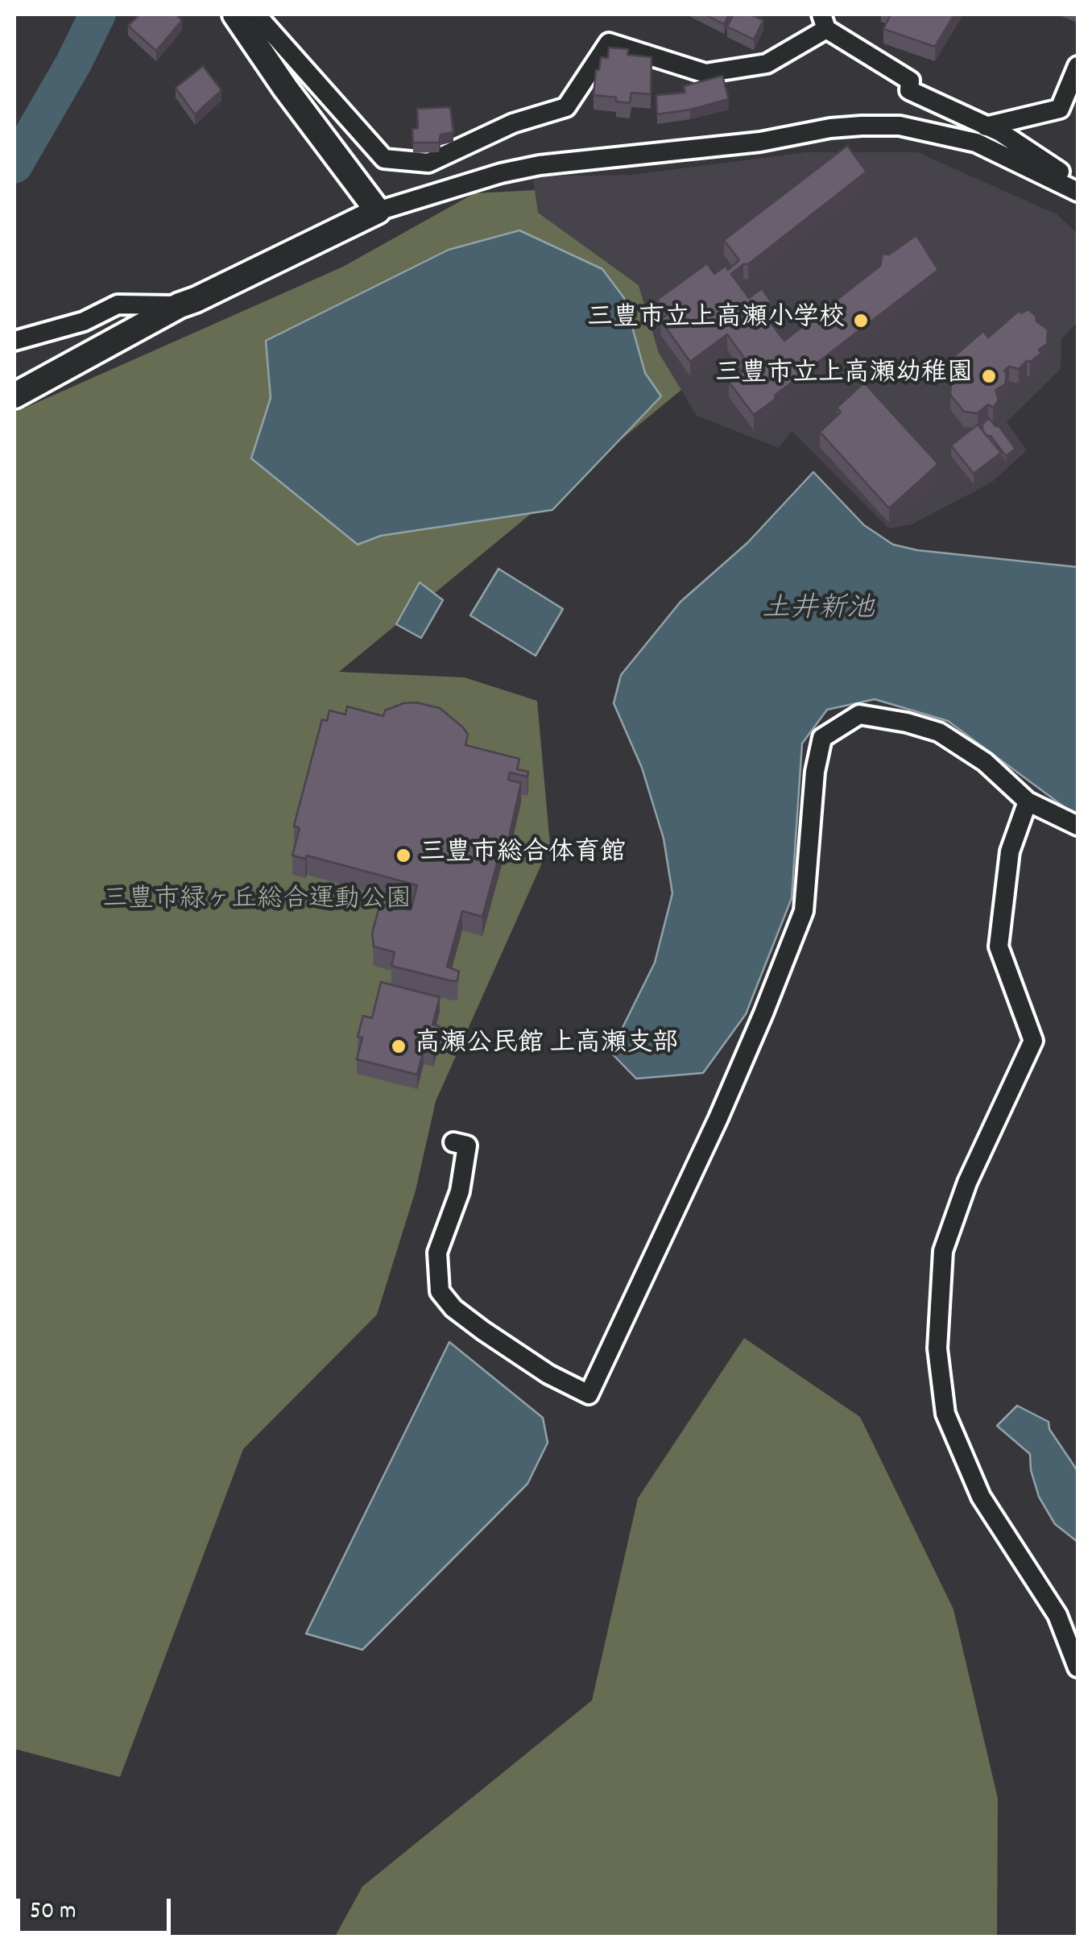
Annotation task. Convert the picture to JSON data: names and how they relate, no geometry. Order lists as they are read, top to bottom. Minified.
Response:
{"water":["土井新池"],"parks":["三豊市緑ヶ丘総合運動公園"],"places":["三豊市立上高瀬小学校","三豊市立上高瀬幼稚園","三豊市総合体育館","高瀬公民館 上高瀬支部"],"scale_bar":"50 m"}
